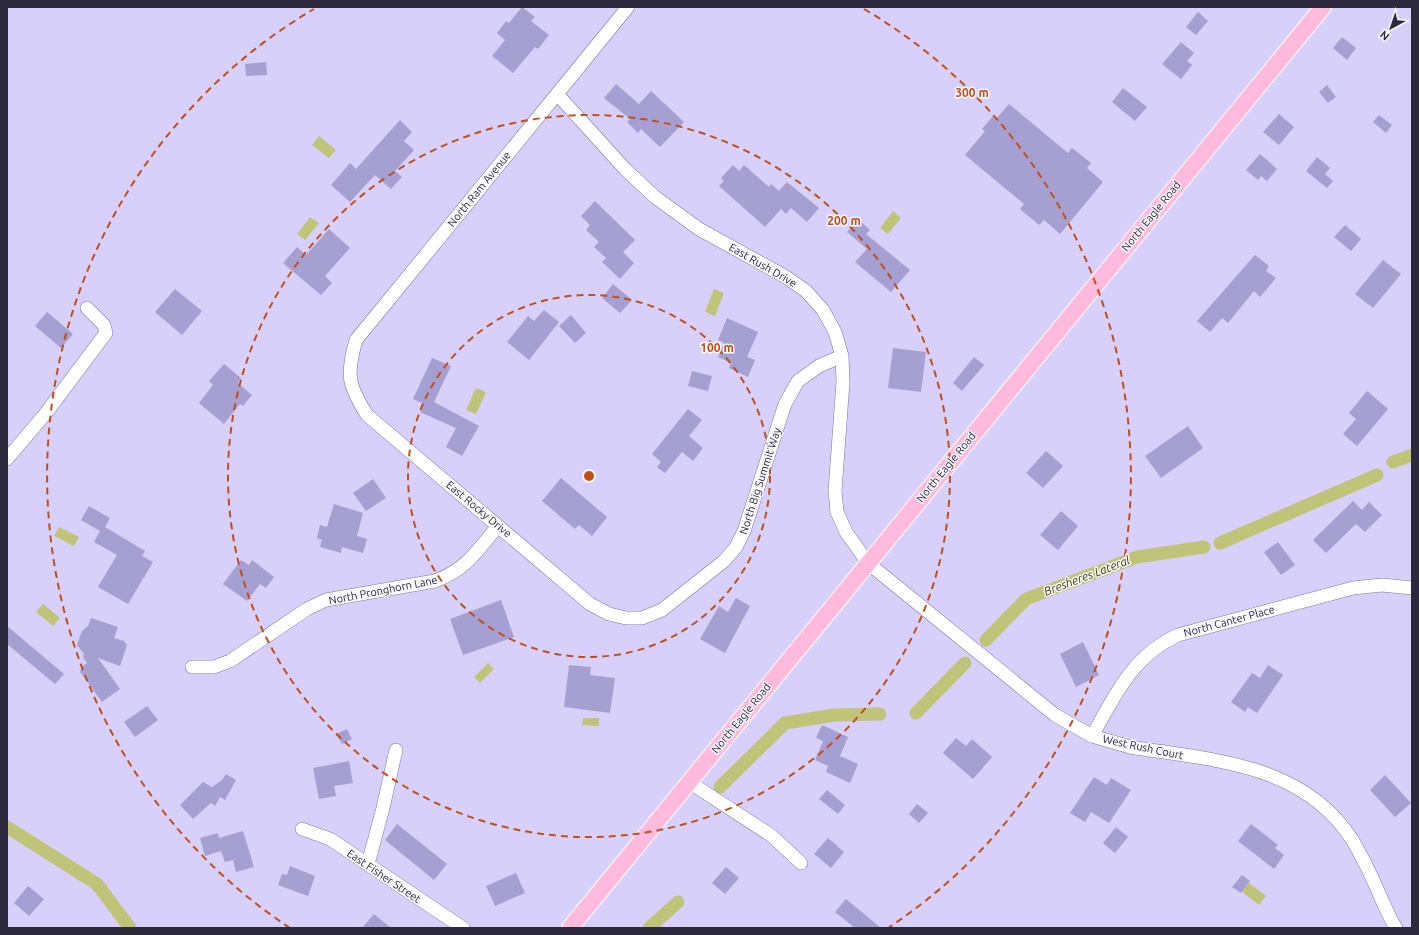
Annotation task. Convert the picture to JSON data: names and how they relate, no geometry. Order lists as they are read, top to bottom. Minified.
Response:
{"streets":{"main road":["North Eagle Road"],"street":["North Ram Avenue","East Rush Drive","North Big Summit Way","East Rocky Drive","North Pronghorn Lane","North Canter Place","West Rush Court","East Fisher Street"]},"crossings":[["North Ram Avenue","East Rush Drive"],["North Ram Avenue","East Rocky Drive"],["North Eagle Road","East Rush Drive"],["North Eagle Road","West Rush Court"],["East Rush Drive","North Big Summit Way"],["East Rush Drive","West Rush Court"],["North Big Summit Way","East Rocky Drive"],["East Rocky Drive","North Pronghorn Lane"],["North Canter Place","West Rush Court"]],"water":["Bresheres Lateral"],"north":"bottom left","rings":["300 m","200 m","100 m"]}
